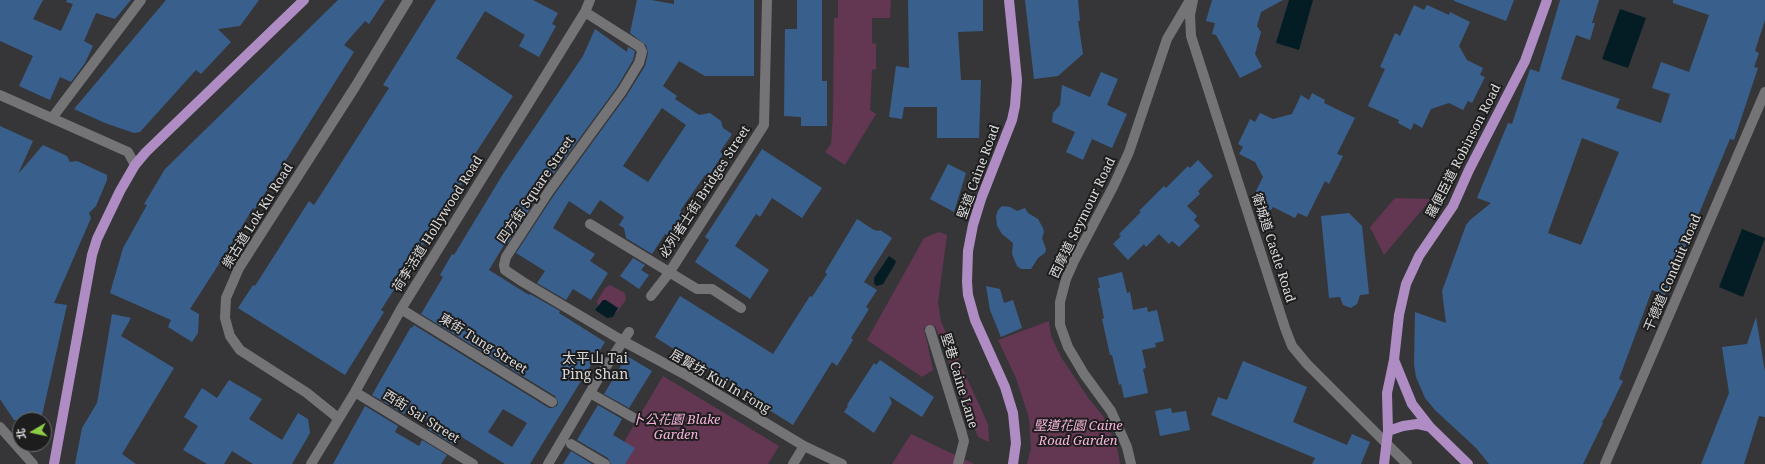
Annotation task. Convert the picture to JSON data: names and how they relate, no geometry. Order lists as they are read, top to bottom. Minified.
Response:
{"streets":{"main road":["羅便臣道 Robinson Road","堅道 Caine Road"],"street":["四方街 Square Street","必列者士街 Bridges Street","樂古道 Lok Ku Road","西摩道 Seymour Road","荷李活道 Hollywood Road","衛城道 Castle Road","干德道 Conduit Road","東街 Tung Street","堅巷 Caine Lane","居賢坊 Kui In Fong","西街 Sai Street"]},"crossings":[["四方街 Square Street","荷李活道 Hollywood Road"],["四方街 Square Street","居賢坊 Kui In Fong"],["樂古道 Lok Ku Road","荷李活道 Hollywood Road"],["荷李活道 Hollywood Road","東街 Tung Street"],["荷李活道 Hollywood Road","西街 Sai Street"]],"districts":["太平山 Tai Ping Shan"],"parks":["卜公花園 Blake Garden","堅道花園 Caine Road Garden"],"north":"left"}
